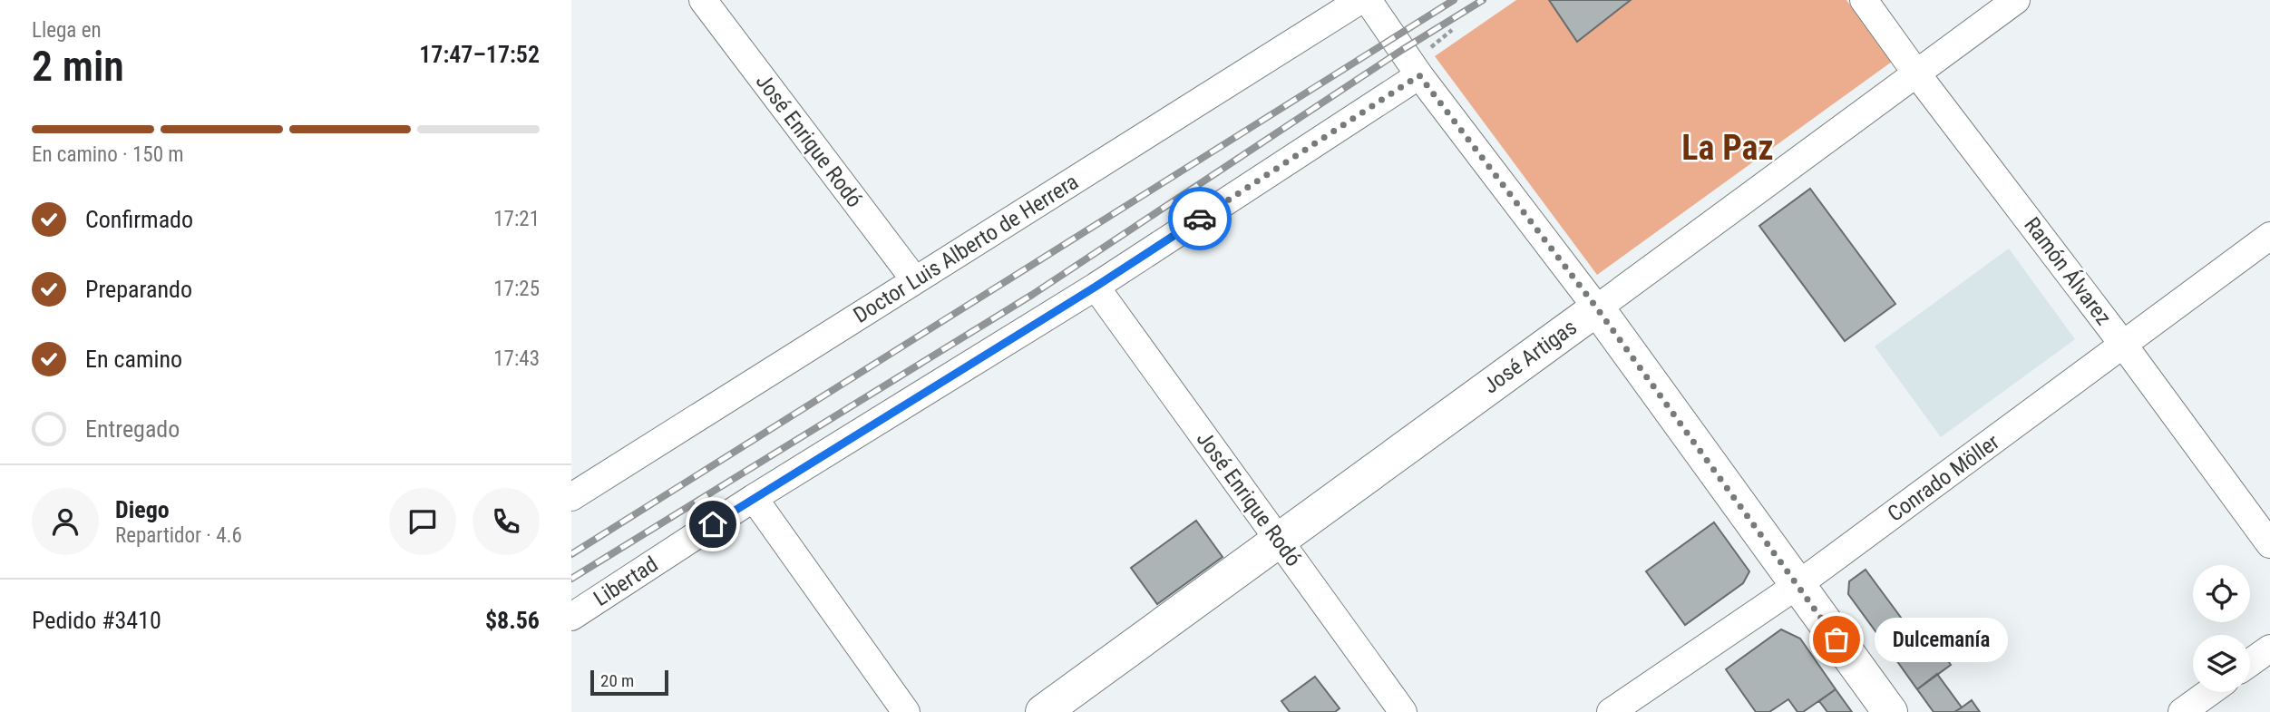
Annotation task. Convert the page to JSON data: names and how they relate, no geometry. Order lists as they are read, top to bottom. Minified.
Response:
{"streets":{"street":["José Enrique Rodó","Doctor Luis Alberto de Herrera","Ramón Álvarez","José Artigas","Conrado Möller","Libertad"]},"crossings":[["José Enrique Rodó","Doctor Luis Alberto de Herrera"],["José Enrique Rodó","José Artigas"],["José Enrique Rodó","Libertad"],["Ramón Álvarez","José Artigas"],["Ramón Álvarez","Conrado Möller"]],"districts":["La Paz"],"places":["Dulcemanía"],"scale_bar":"20 m","page":{"heading":["2 min","Llega en","17:47–17:52"],"panel":["Diego","Repartidor · 4.6","Pedido #3410","$8.56"],"bar":"En camino · 150 m","list":[["Confirmado","17:21"],["Preparando","17:25"],["En camino","17:43"],"Entregado"],"bubble":"Dulcemanía","scale":"20 m"}}
